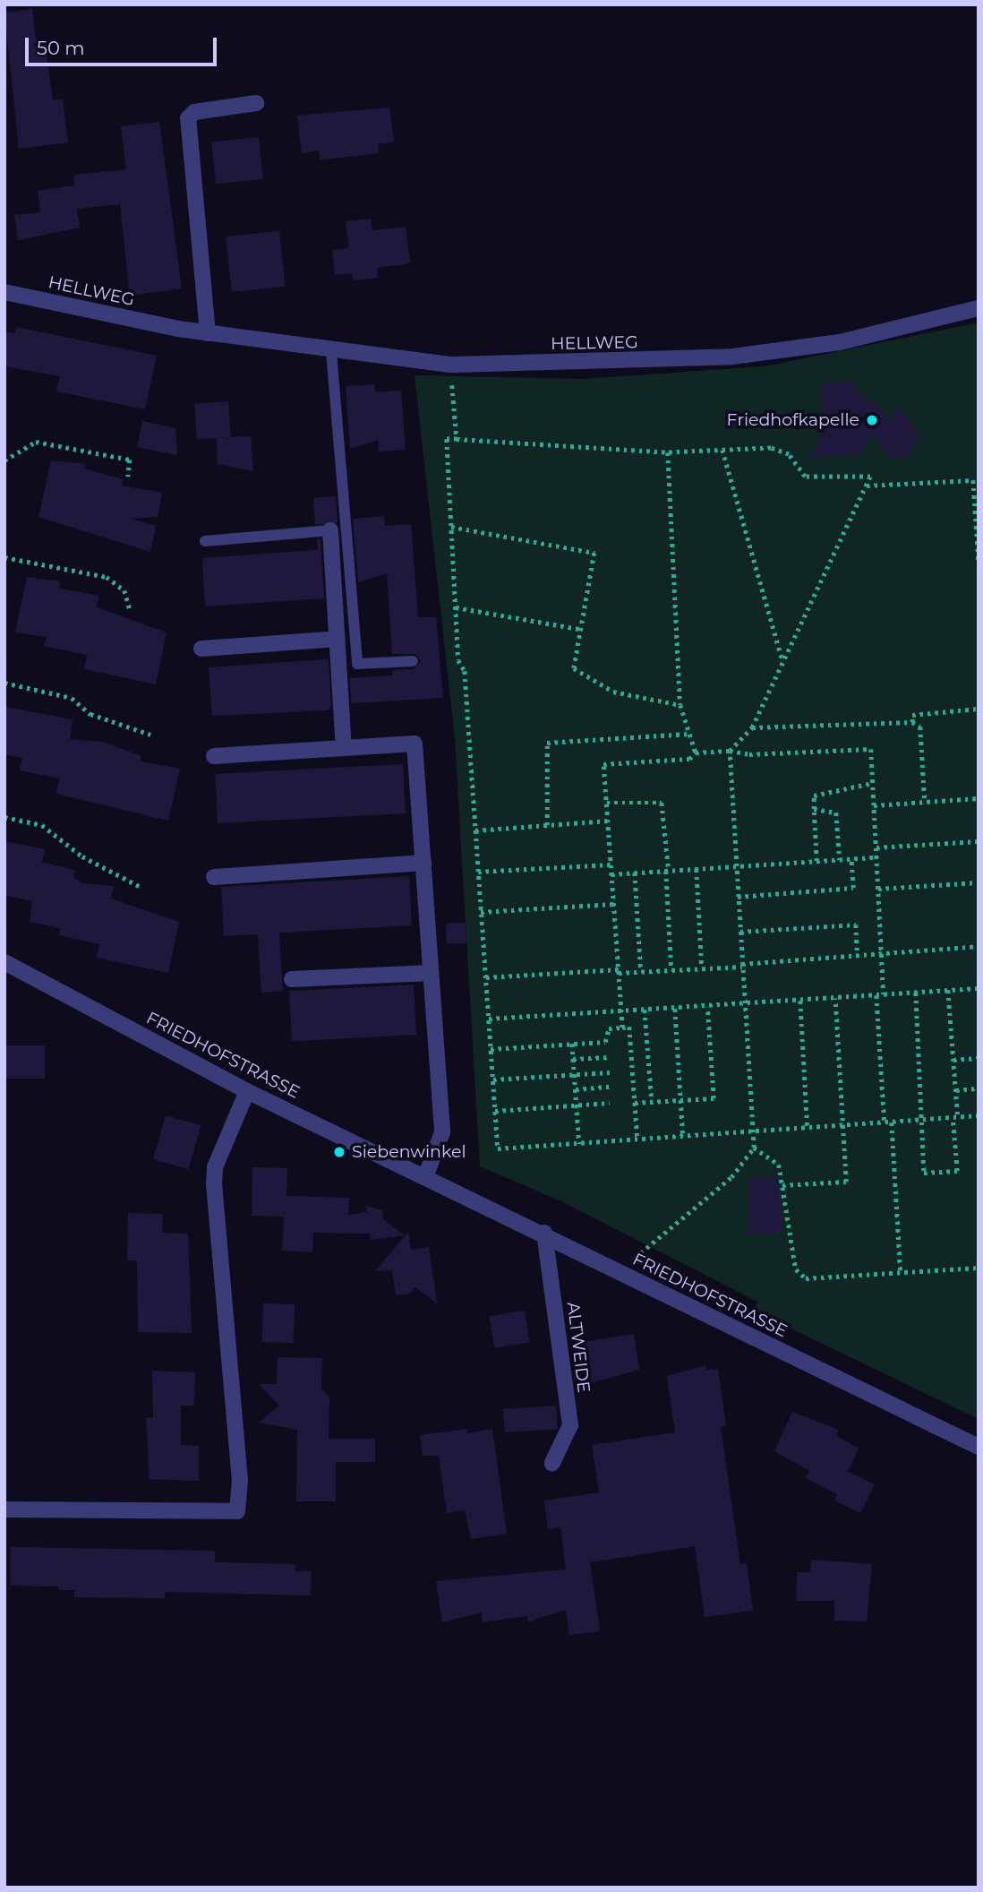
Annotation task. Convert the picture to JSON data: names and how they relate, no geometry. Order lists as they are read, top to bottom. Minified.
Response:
{"streets":{"street":["HELLWEG","FRIEDHOFSTRASSE","ALTWEIDE"]},"crossings":[["FRIEDHOFSTRASSE","ALTWEIDE"]],"places":["Friedhofkapelle","Siebenwinkel"],"scale_bar":"50 m"}
